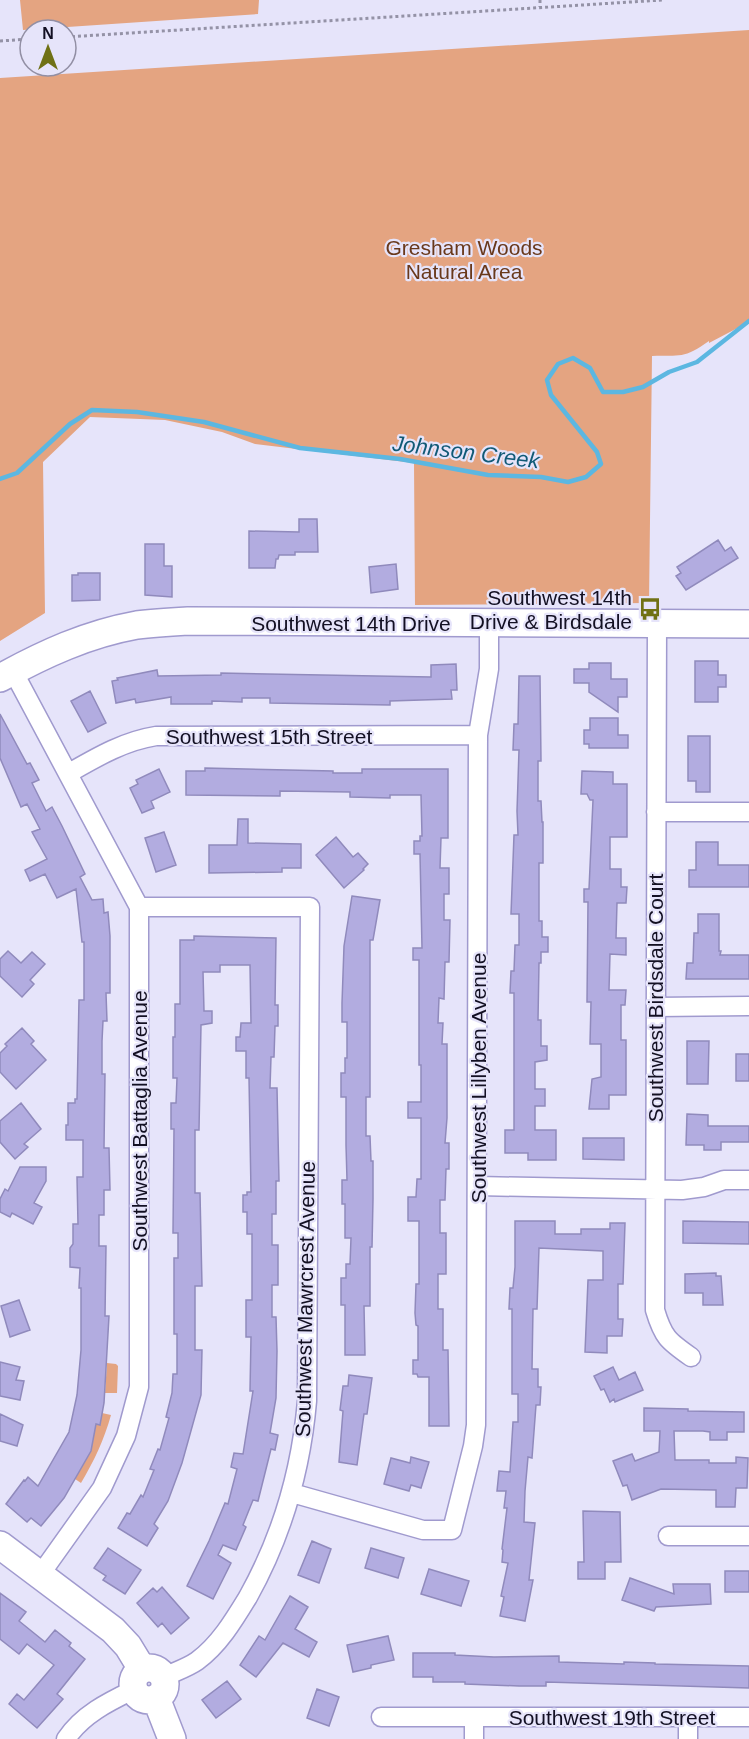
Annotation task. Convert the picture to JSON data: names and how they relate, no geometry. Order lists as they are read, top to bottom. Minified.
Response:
{"streets":{"street":["Southwest 14th Drive","Southwest 15th Street","Southwest Birdsdale Court","Southwest Lillyben Avenue","Southwest Battaglia Avenue","Southwest Mawrcrest Avenue","Southwest 19th Street"]},"crossings":[["Southwest 14th Drive","Southwest Birdsdale Court"],["Southwest 14th Drive","Southwest Lillyben Avenue"],["Southwest 14th Drive","Southwest Battaglia Avenue"],["Southwest 15th Street","Southwest Lillyben Avenue"],["Southwest 15th Street","Southwest Battaglia Avenue"],["Southwest Lillyben Avenue","Southwest Mawrcrest Avenue"],["Southwest Battaglia Avenue","Southwest Mawrcrest Avenue"]],"water":["Johnson Creek"],"parks":["Gresham Woods Natural Area"],"places":{"bus stop":["Southwest 14th Drive & Birdsdale"]},"north":"top"}
